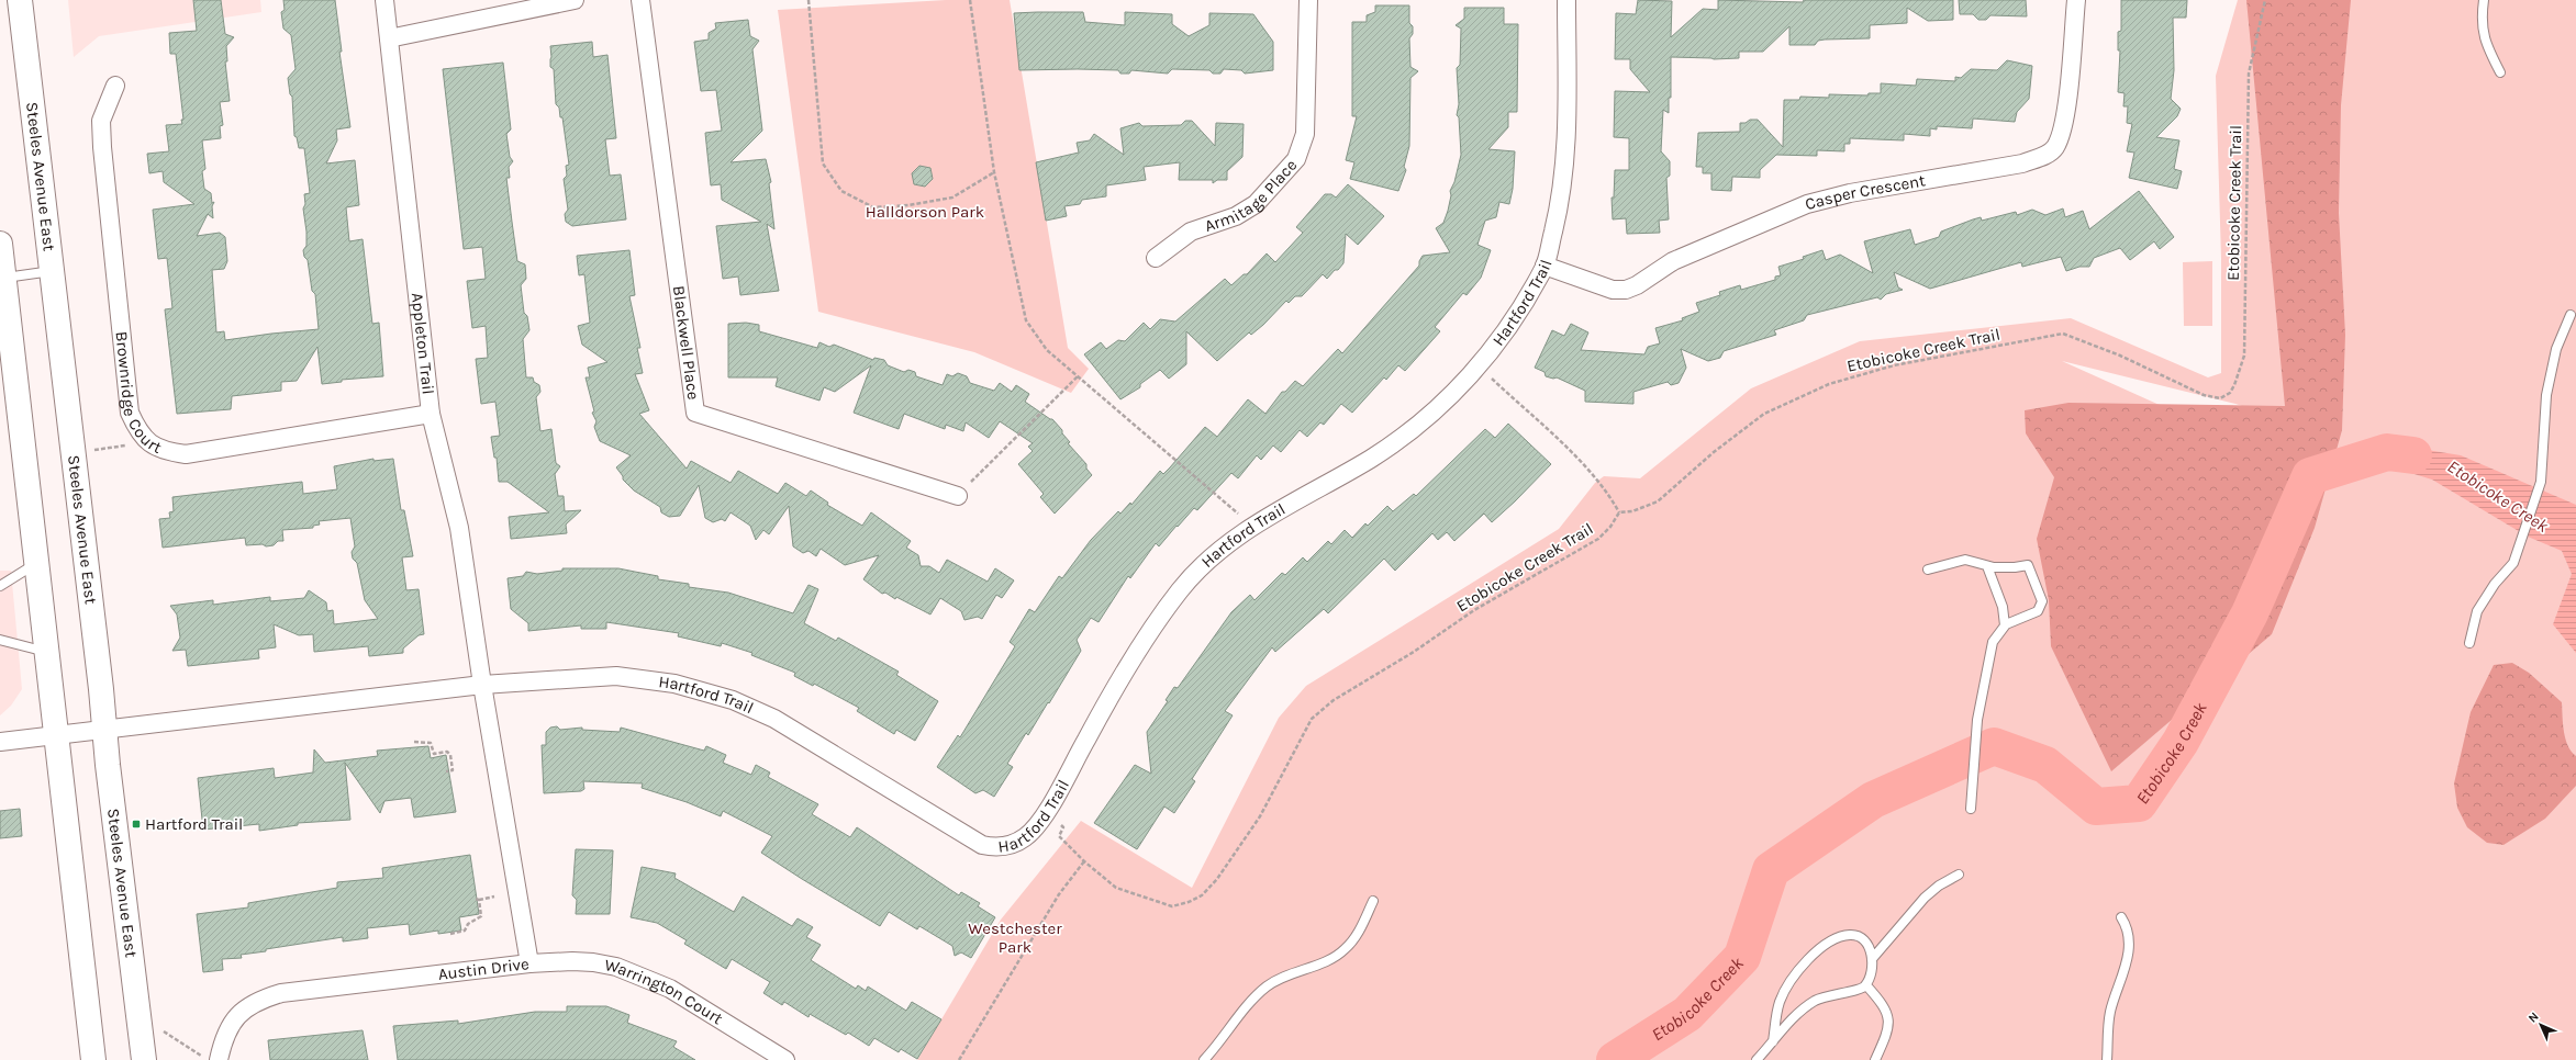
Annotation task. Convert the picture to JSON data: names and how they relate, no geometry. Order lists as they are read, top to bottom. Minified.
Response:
{"streets":{"main road":["Steeles Avenue East"],"street":["Armitage Place","Casper Crescent","Hartford Trail","Blackwell Place","Appleton Trail","Brownridge Court","Austin Drive","Warrington Court"],"path":["Etobicoke Creek Trail"]},"crossings":[["Steeles Avenue East","Hartford Trail"],["Casper Crescent","Hartford Trail"],["Etobicoke Creek Trail","Hartford Trail"],["Hartford Trail","Appleton Trail"],["Hartford Trail","Austin Drive"],["Appleton Trail","Brownridge Court"],["Appleton Trail","Austin Drive"],["Austin Drive","Warrington Court"]],"water":["Etobicoke Creek"],"parks":["Halldorson Park","Westchester Park"],"places":{"transit":["Hartford Trail"]},"north":"top left"}
